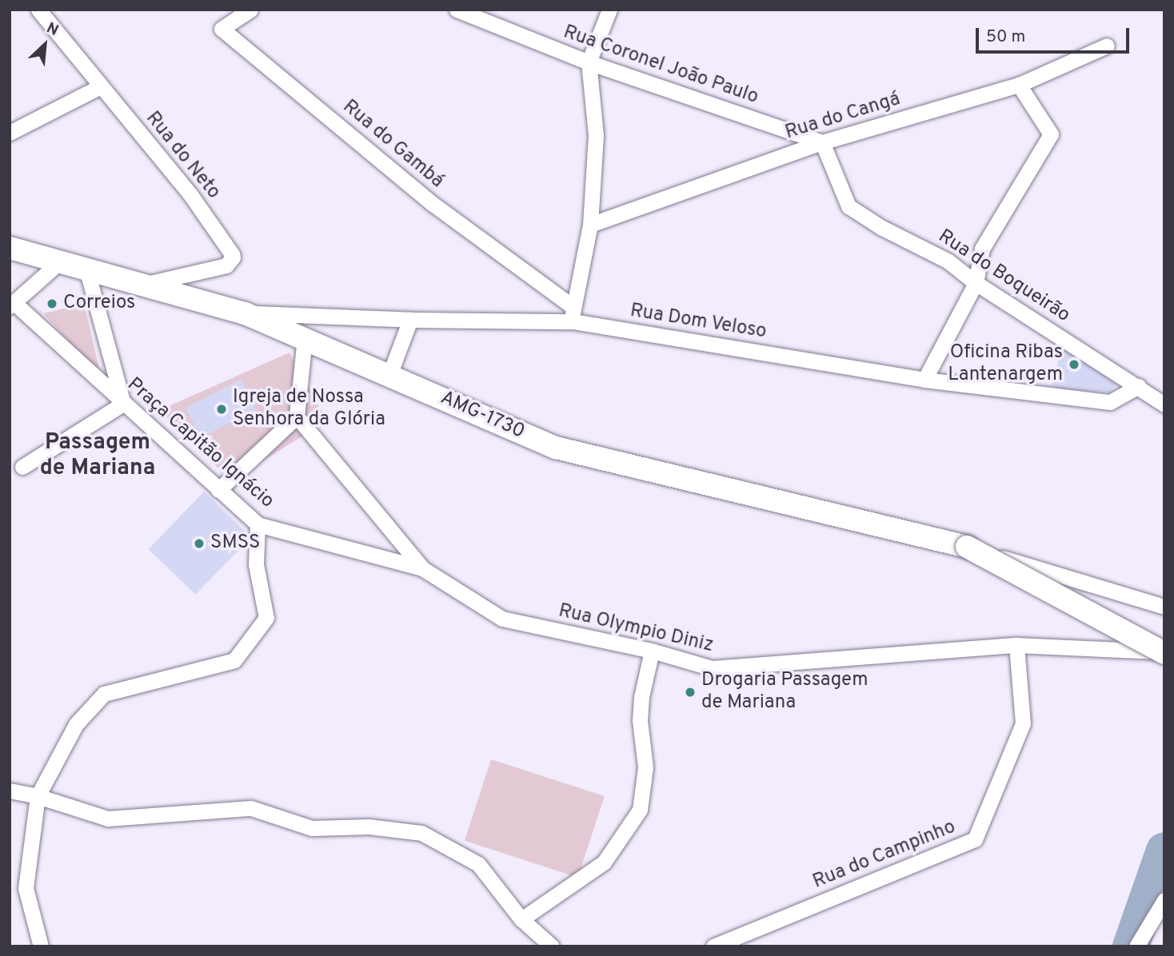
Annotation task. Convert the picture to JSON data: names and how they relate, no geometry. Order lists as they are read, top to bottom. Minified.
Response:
{"streets":{"main road":["AMG-1730"],"street":["Rua Coronel João Paulo","Rua do Cangá","Rua do Gambá","Rua do Neto","Rua do Boqueirão","Rua Dom Veloso","Praça Capitão Ignácio","Rua Olympio Diniz","Rua do Campinho"]},"crossings":[["Rua Coronel João Paulo","Rua do Cangá"],["Rua Coronel João Paulo","Rua do Boqueirão"],["Rua do Cangá","Rua do Boqueirão"],["Rua do Gambá","Rua Dom Veloso"],["Rua do Neto","AMG-1730"],["Rua do Boqueirão","Rua Dom Veloso"],["Rua Dom Veloso","AMG-1730"],["AMG-1730","Rua Olympio Diniz"],["Praça Capitão Ignácio","Rua Olympio Diniz"],["Rua Olympio Diniz","Rua do Campinho"]],"districts":["Passagem de Mariana"],"places":["Correios","Oficina Ribas Lantenargem","Igreja de Nossa Senhora da Glória","SMSS","Drogaria Passagem de Mariana"],"scale_bar":"50 m","north":"top right"}
